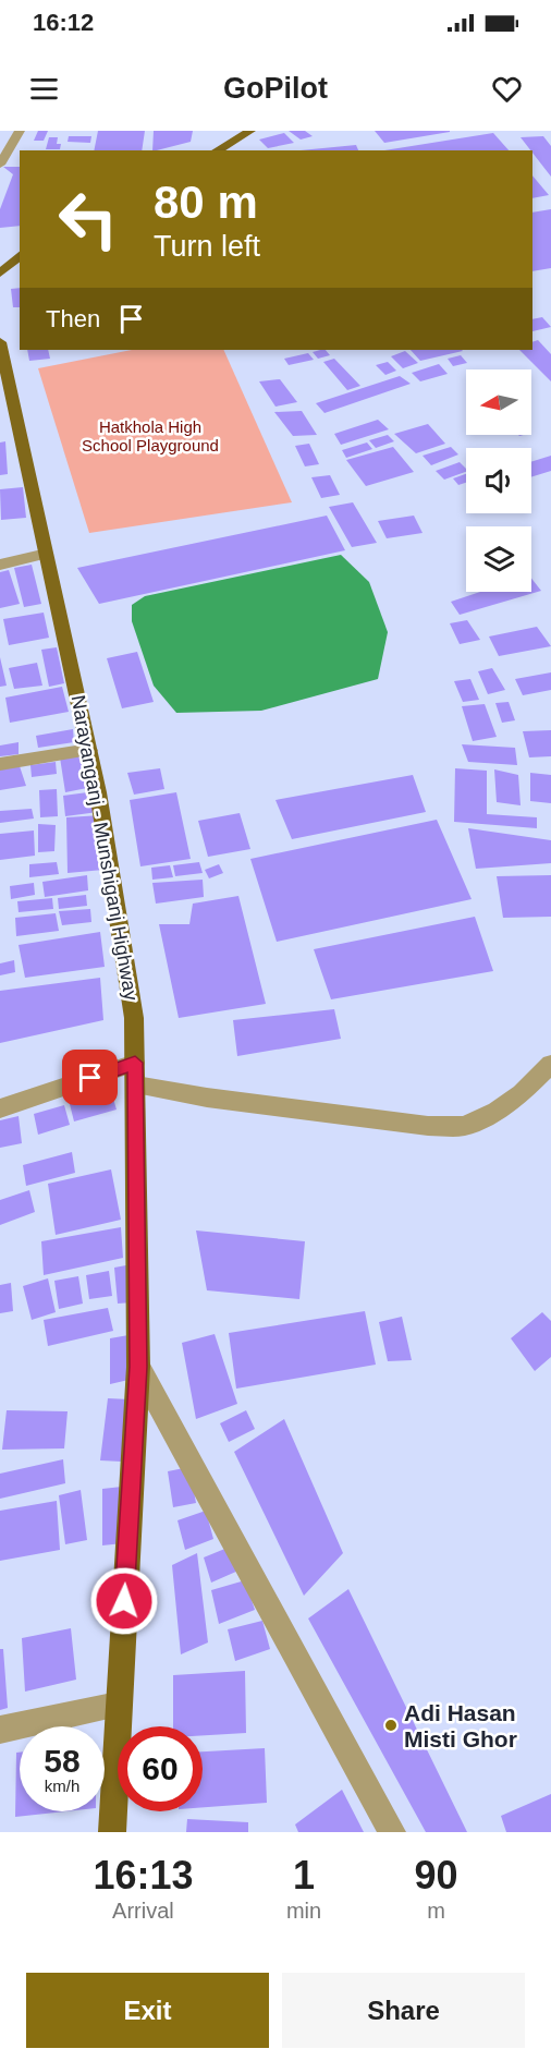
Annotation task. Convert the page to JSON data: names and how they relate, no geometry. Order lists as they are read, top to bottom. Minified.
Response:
{"streets":{"main road":["Narayanganj - Munshiganj Highway"]},"parks":["Hatkhola High School Playground"],"places":["Adi Hasan Misti Ghor"],"north":"left","page":{"status":"16:12","header":"GoPilot","turn":["80 m","Turn left"],"then":"Then","speed":"58 km/h","limit":"60","eta":["16:13","Arrival","1","min","90","m"],"buttons":["Exit","Share"]}}
